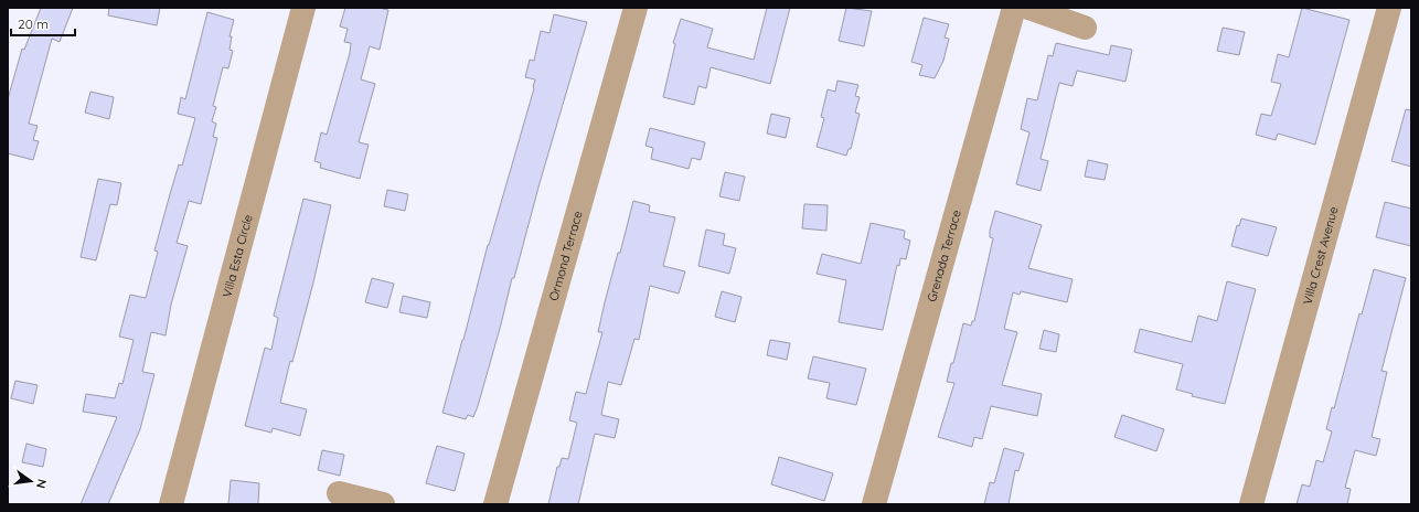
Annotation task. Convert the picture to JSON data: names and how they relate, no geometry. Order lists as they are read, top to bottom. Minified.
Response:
{"streets":{"street":["Villa Esta Circle","Ormond Terrace","Grenada Terrace","Villa Crest Avenue"]},"scale_bar":"20 m","north":"right"}
